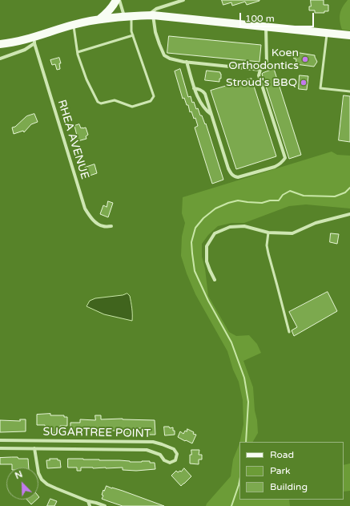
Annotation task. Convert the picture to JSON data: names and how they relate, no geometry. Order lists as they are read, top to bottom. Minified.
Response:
{"streets":{"street":["RHEA AVENUE","SUGARTREE POINT"]},"places":["Koen Orthodontics","Stroud's BBQ"],"legend":["Road","Park","Building"],"scale_bar":"100 m","north":"top left"}
